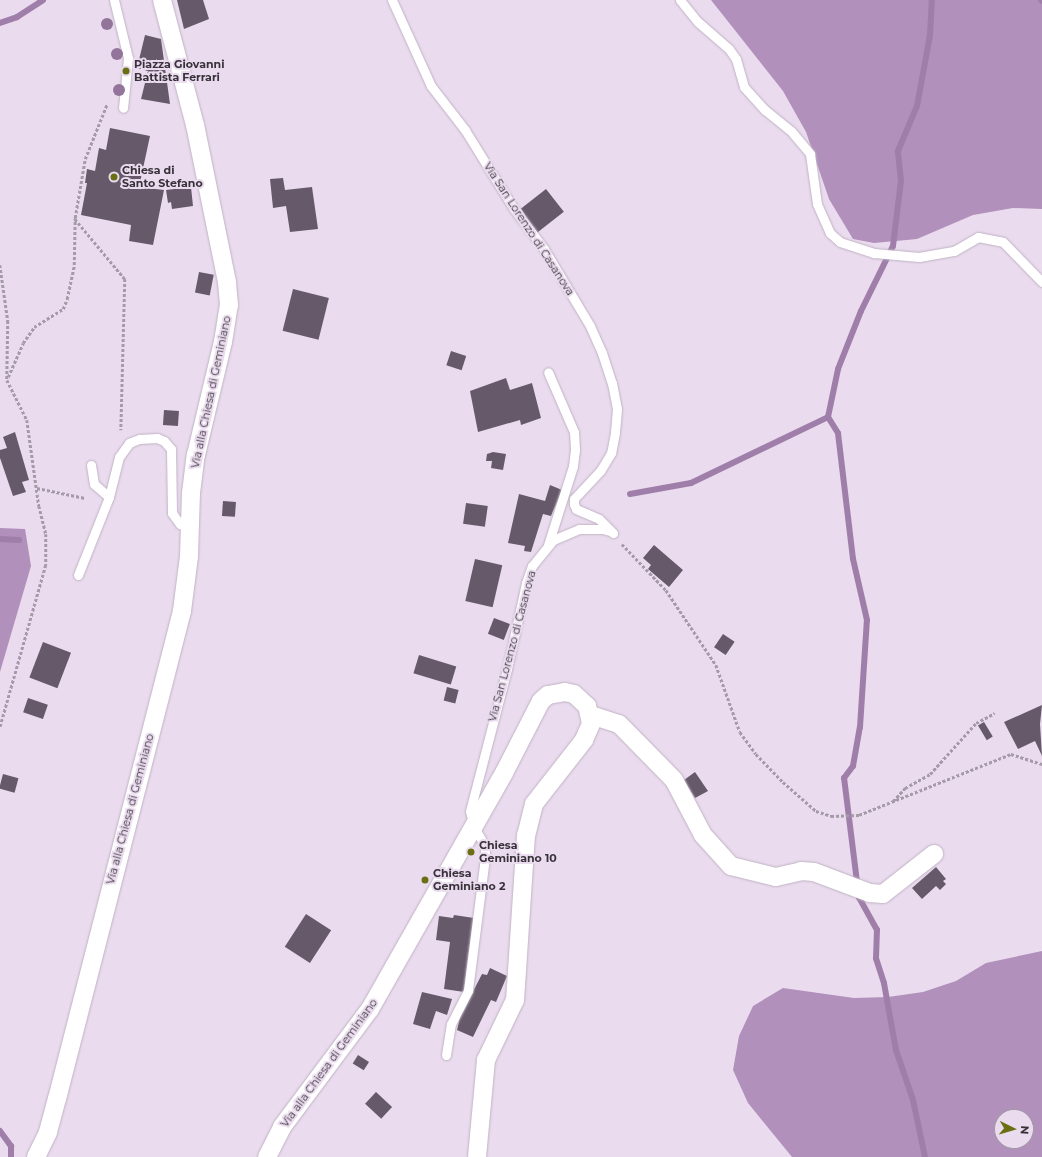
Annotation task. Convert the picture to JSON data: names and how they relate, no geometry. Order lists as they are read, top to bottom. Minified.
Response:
{"streets":{"street":["Via alla Chiesa di Geminiano"],"lane":["Via San Lorenzo di Casanova"]},"crossings":[["Via San Lorenzo di Casanova","Via alla Chiesa di Geminiano"]],"places":["Piazza Giovanni Battista Ferrari","Chiesa di Santo Stefano","Chiesa Geminiano 10","Chiesa Geminiano 2"],"north":"right"}
